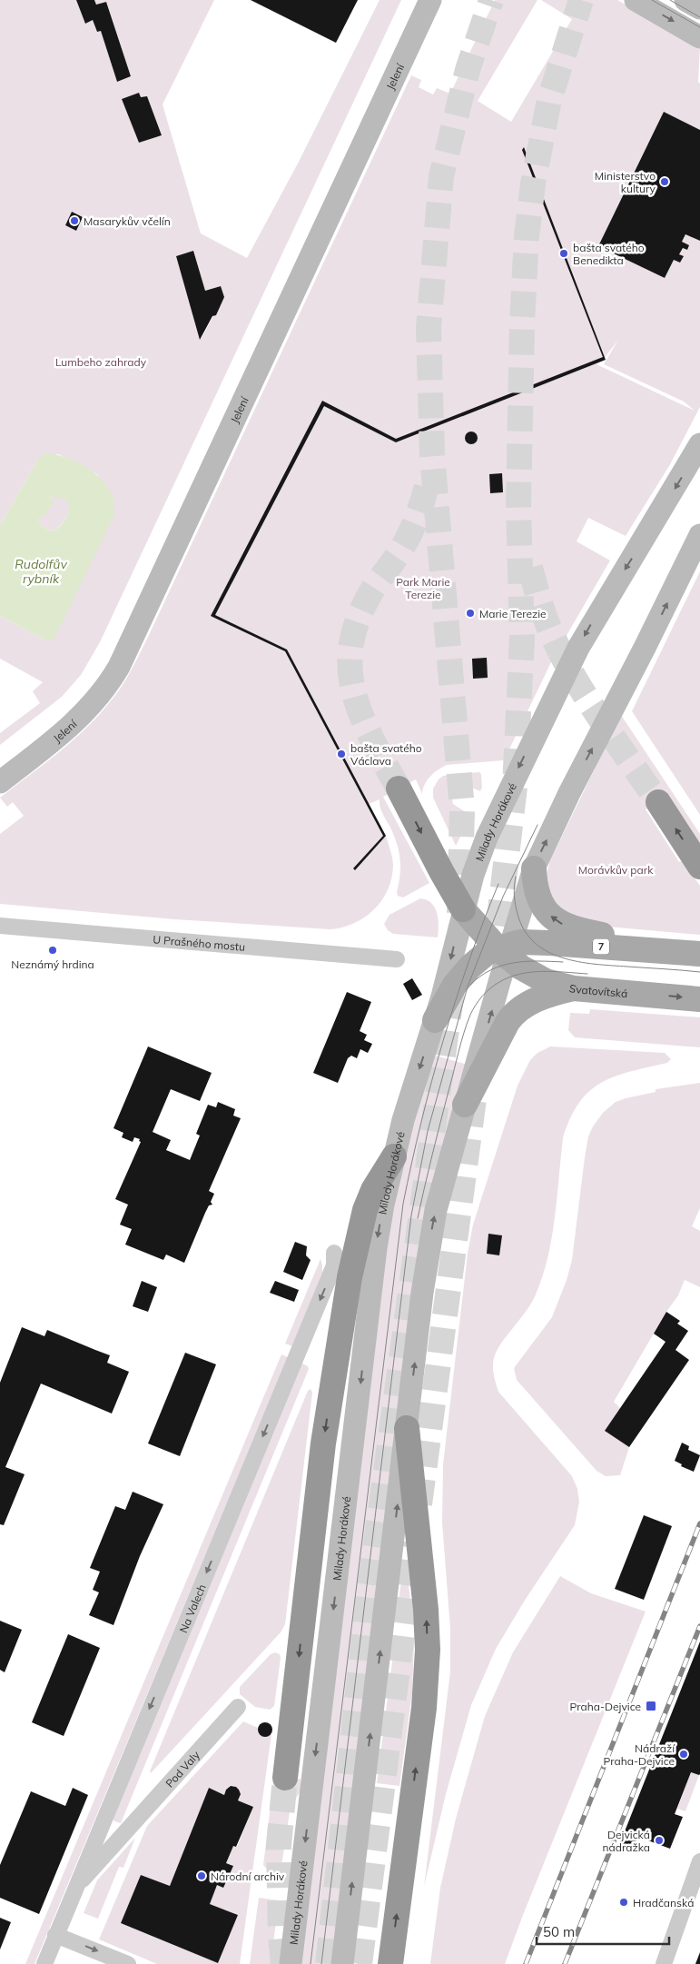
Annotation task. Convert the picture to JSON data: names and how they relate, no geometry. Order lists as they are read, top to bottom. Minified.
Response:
{"streets":{"main road":["Jelení","Milady Horákové","7","Svatovítská"],"street":["U Prašného mostu","Na Valech","Pod Valy"]},"crossings":[["Milady Horákové","Svatovítská"],["7","Svatovítská"],["Na Valech","Pod Valy"]],"one_way":["Na Valech"],"water":["Rudolfův rybník"],"parks":["Lumbeho zahrady","Park Marie Terezie","Morávkův park"],"places":{"other":["Ministerstvo kultury","Masarykův včelín","bašta svatého Benedikta","Marie Terezie","bašta svatého Václava","Neznámý hrdina","Nádraží Praha-Dejvice","Dejvická nádražka","Národní archiv","Hradčanská"],"transit":["Praha-Dejvice"]},"scale_bar":"50 m"}
